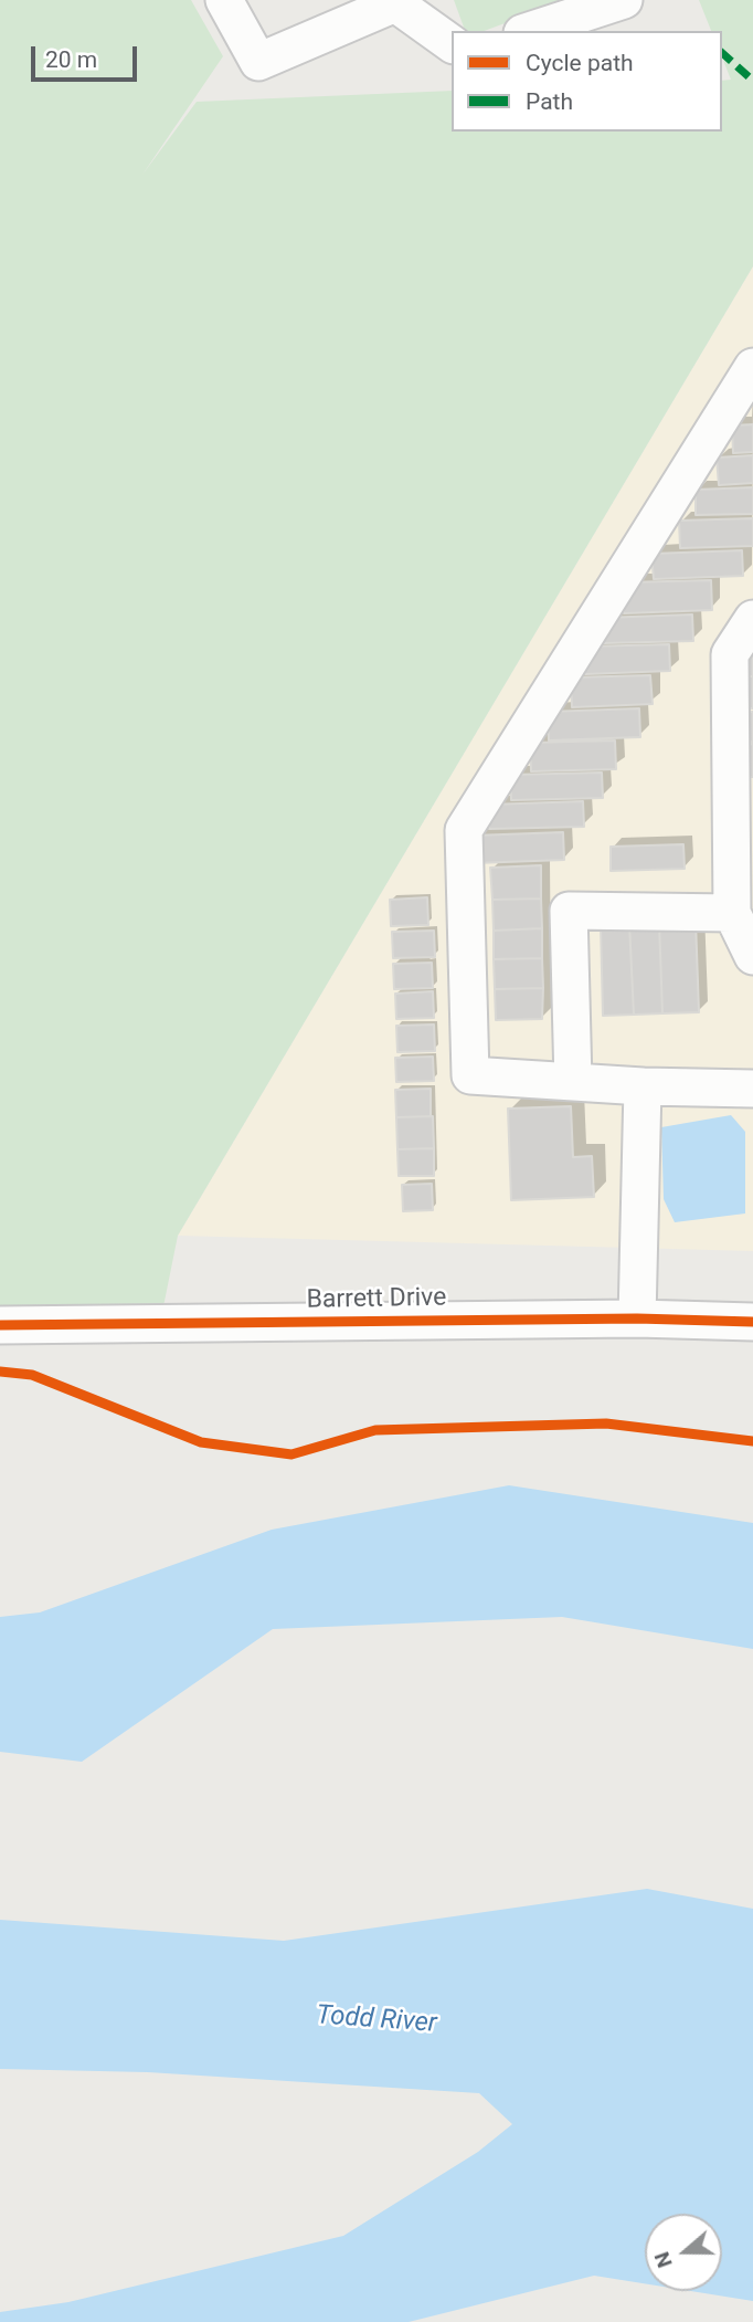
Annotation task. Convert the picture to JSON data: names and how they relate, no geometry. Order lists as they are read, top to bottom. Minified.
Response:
{"streets":{"street":["Barrett Drive"]},"water":["Todd River"],"legend":["Cycle path","Path"],"scale_bar":"20 m","north":"left"}
